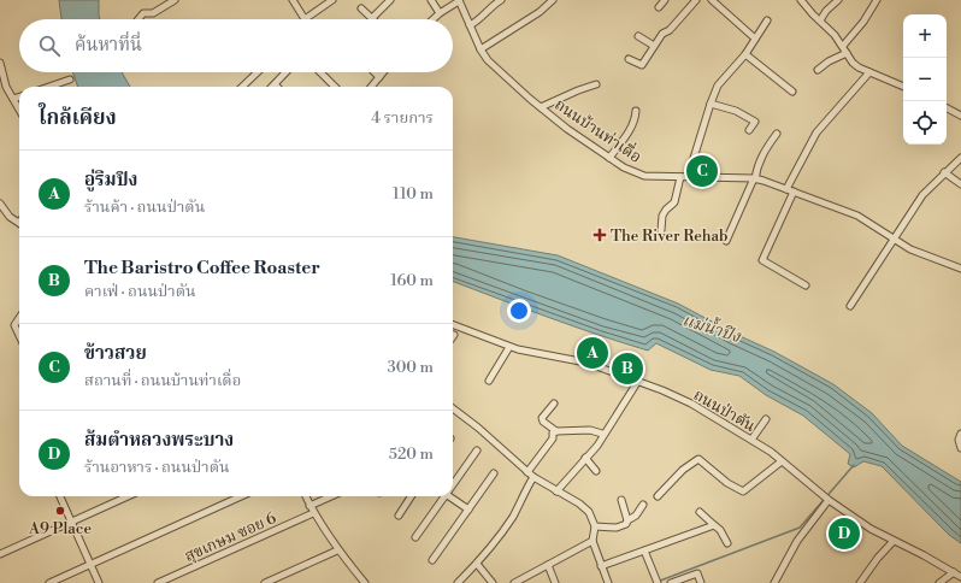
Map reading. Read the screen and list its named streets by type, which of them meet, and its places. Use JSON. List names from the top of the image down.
{
  "streets": {
    "street": ["ถนนบ้านท่าเดื่อ", "ถนนป่าตัน", "สุขเกษม ซอย 6"]
  },
  "water": ["แม่น้ำปิง"],
  "places": {
    "health": ["The River Rehab"],
    "other": ["A9 Place"]
  },
  "page": {
    "map_buttons": ["+", "−"],
    "search": "ค้นหาที่นี่",
    "heading": ["ใกล้เคียง", "4 รายการ"],
    "list": [
      {
        "mark": "A",
        "name": "อู่ริมปิง",
        "note": "ร้านค้า · ถนนป่าตัน",
        "value": "110 m"
      },
      {
        "mark": "B",
        "name": "The Baristro Coffee Roaster",
        "note": "คาเฟ่ · ถนนป่าตัน",
        "value": "160 m"
      },
      {
        "mark": "C",
        "name": "ข้าวสวย",
        "note": "สถานที่ · ถนนบ้านท่าเดื่อ",
        "value": "300 m"
      },
      {
        "mark": "D",
        "name": "ส้มตำหลวงพระบาง",
        "note": "ร้านอาหาร · ถนนป่าตัน",
        "value": "520 m"
      }
    ],
    "pins": [
      "C",
      "A",
      "B",
      "D"
    ]
  }
}
